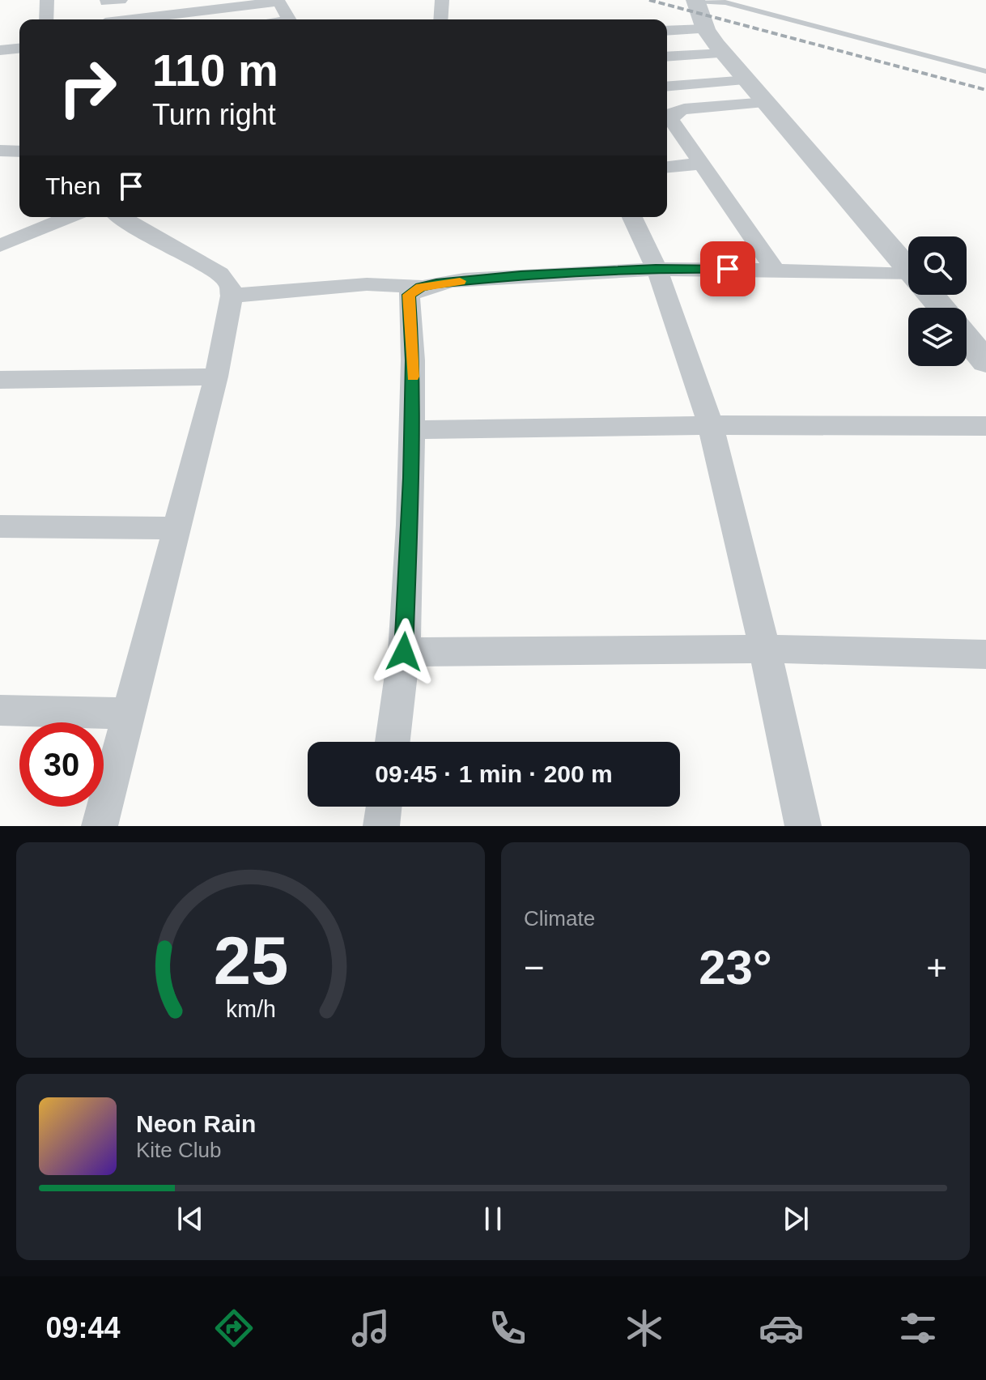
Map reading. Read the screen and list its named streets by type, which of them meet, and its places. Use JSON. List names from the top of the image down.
{
  "page": {
    "turn": ["110 m", "Turn right"],
    "then": "Then",
    "limit": "30",
    "trip": "09:45 · 1 min · 200 m",
    "tile": "Climate",
    "heat": ["−", "23°", "+"],
    "song": ["Neon Rain", "Kite Club"],
    "tabs": "09:44",
    "gauge": ["25", "km/h"]
  }
}
